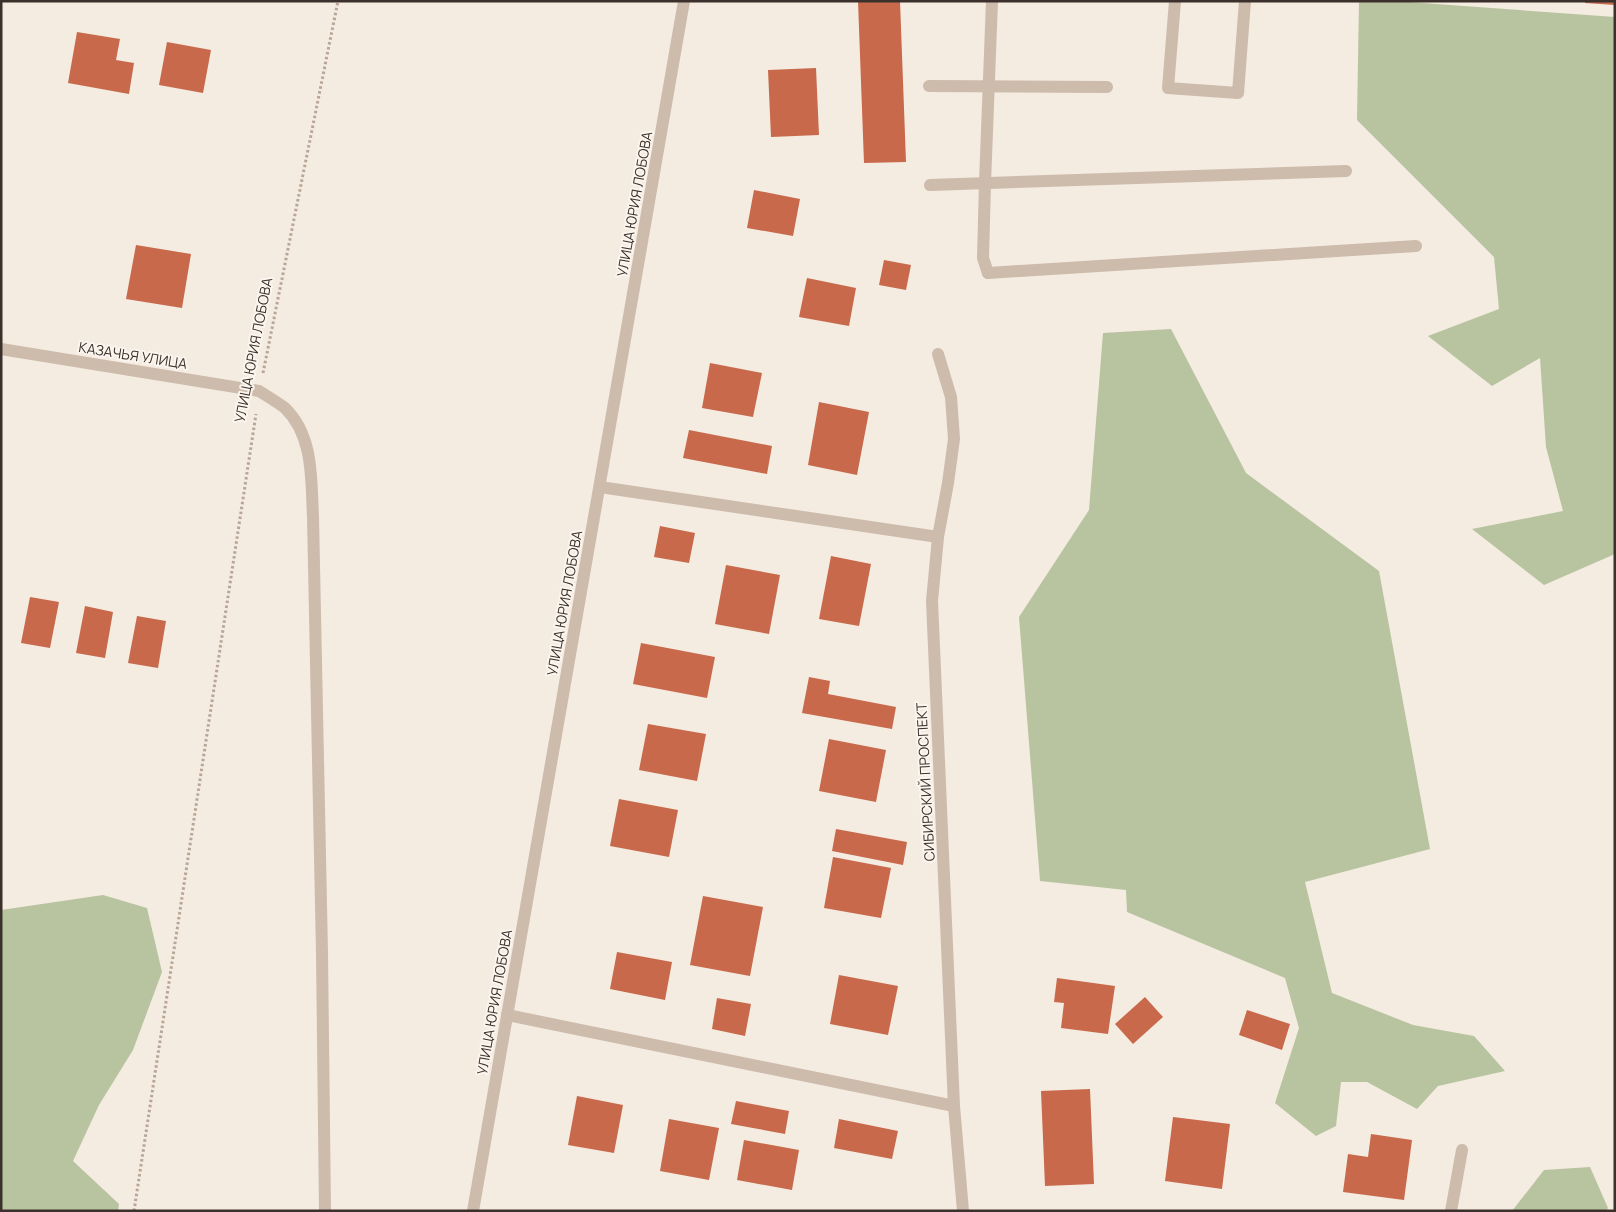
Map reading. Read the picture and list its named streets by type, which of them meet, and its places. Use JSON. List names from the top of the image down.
{
  "streets": {
    "street": ["УЛИЦА ЮРИЯ ЛОБОВА", "КАЗАЧЬЯ УЛИЦА", "СИБИРСКИЙ ПРОСПЕКТ"]
  },
  "crossings": [
    ["УЛИЦА ЮРИЯ ЛОБОВА", "КАЗАЧЬЯ УЛИЦА"]
  ]
}
